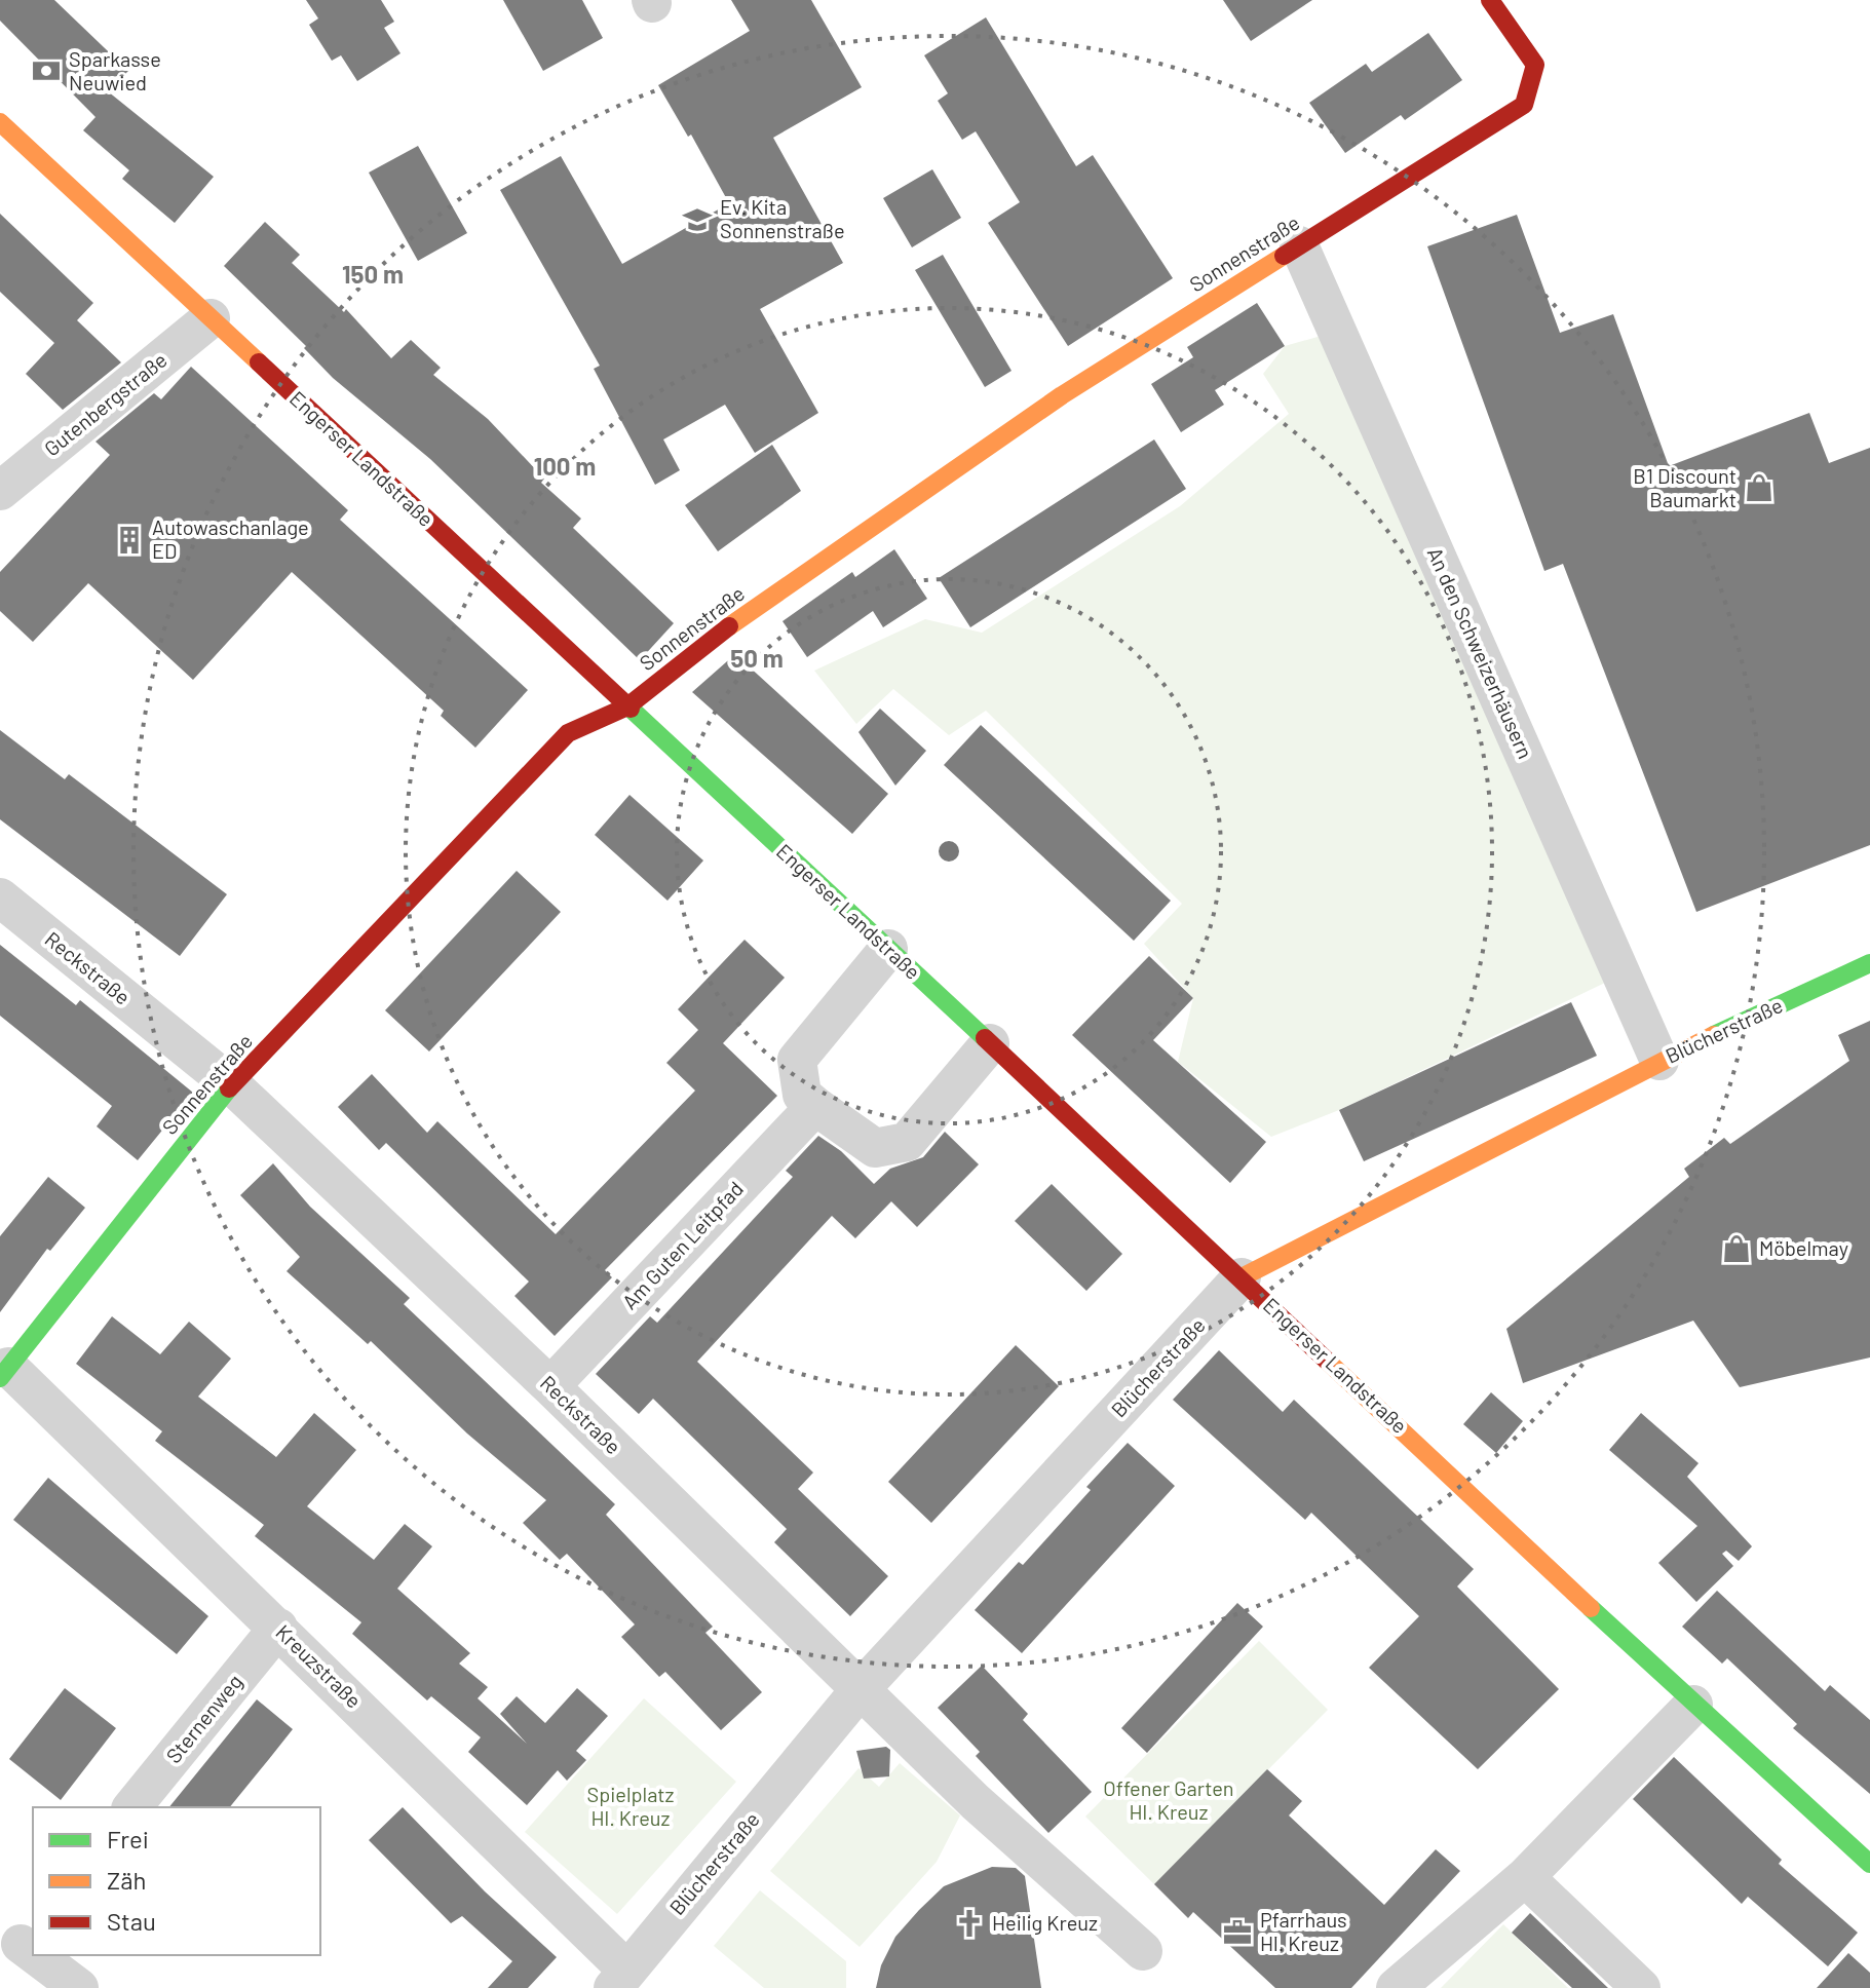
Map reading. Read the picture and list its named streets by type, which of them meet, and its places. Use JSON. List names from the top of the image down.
{
  "streets": {
    "street": [
      "Sonnenstraße",
      "Gutenbergstraße",
      "Engerser Landstraße",
      "An den Schweizerhäusern",
      "Reckstraße",
      "Blücherstraße",
      "Am Guten Leitpfad",
      "Kreuzstraße",
      "Sternenweg"
    ]
  },
  "crossings": [
    ["Sonnenstraße", "Engerser Landstraße"],
    ["Sonnenstraße", "An den Schweizerhäusern"],
    ["Sonnenstraße", "Reckstraße"],
    ["Sonnenstraße", "Kreuzstraße"],
    ["Gutenbergstraße", "Engerser Landstraße"],
    ["Engerser Landstraße", "Blücherstraße"],
    ["An den Schweizerhäusern", "Blücherstraße"],
    ["Reckstraße", "Blücherstraße"],
    ["Reckstraße", "Am Guten Leitpfad"],
    ["Blücherstraße", "Kreuzstraße"],
    ["Kreuzstraße", "Sternenweg"]
  ],
  "parks": ["Offener Garten Hl. Kreuz", "Spielplatz Hl. Kreuz"],
  "places": {
    "bank": ["Sparkasse Neuwied"],
    "school or university": ["Ev. Kita Sonnenstraße"],
    "shop": ["B1 Discount Baumarkt", "Möbelmay"],
    "building": ["Autowaschanlage ED"],
    "church": ["Heilig Kreuz"],
    "office": ["Pfarrhaus Hl. Kreuz"]
  },
  "legend": ["Frei", "Zäh", "Stau"],
  "rings": ["150 m", "100 m", "50 m"]
}
